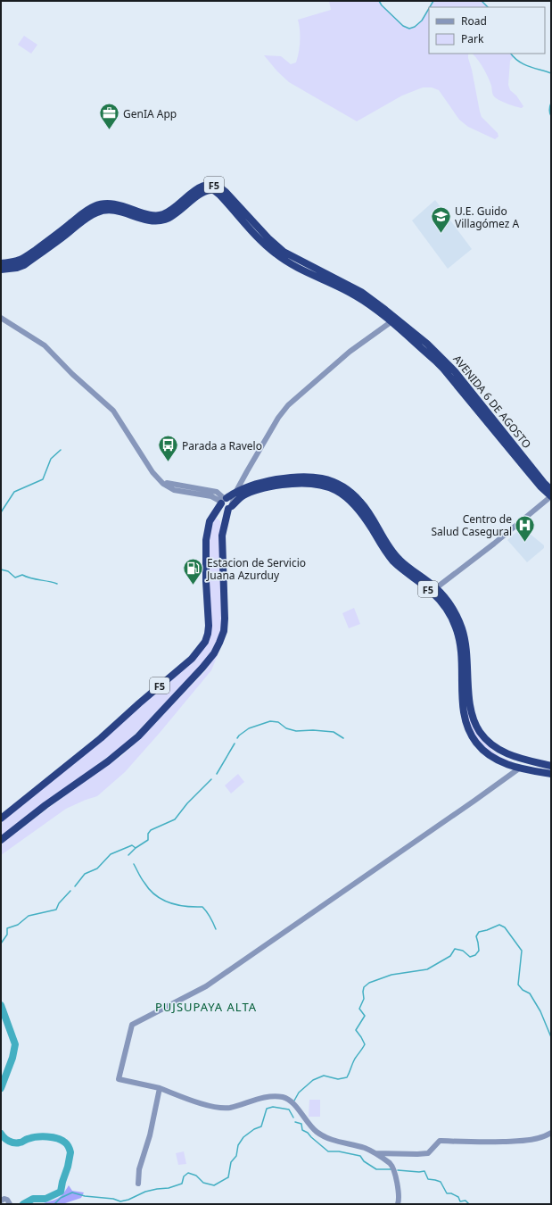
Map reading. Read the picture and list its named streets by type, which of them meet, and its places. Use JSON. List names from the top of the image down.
{
  "streets": {
    "highway": ["F5", "AVENIDA 6 DE AGOSTO"]
  },
  "districts": ["PUJSUPAYA ALTA"],
  "places": {
    "office": ["GenIA App"],
    "school or university": ["U.E. Guido Villagómez A"],
    "bus stop": ["Parada a Ravelo"],
    "hospital": ["Centro de Salud Casegural"],
    "fuel station": ["Estacion de Servicio Juana Azurduy"]
  },
  "legend": ["Road", "Park"]
}
